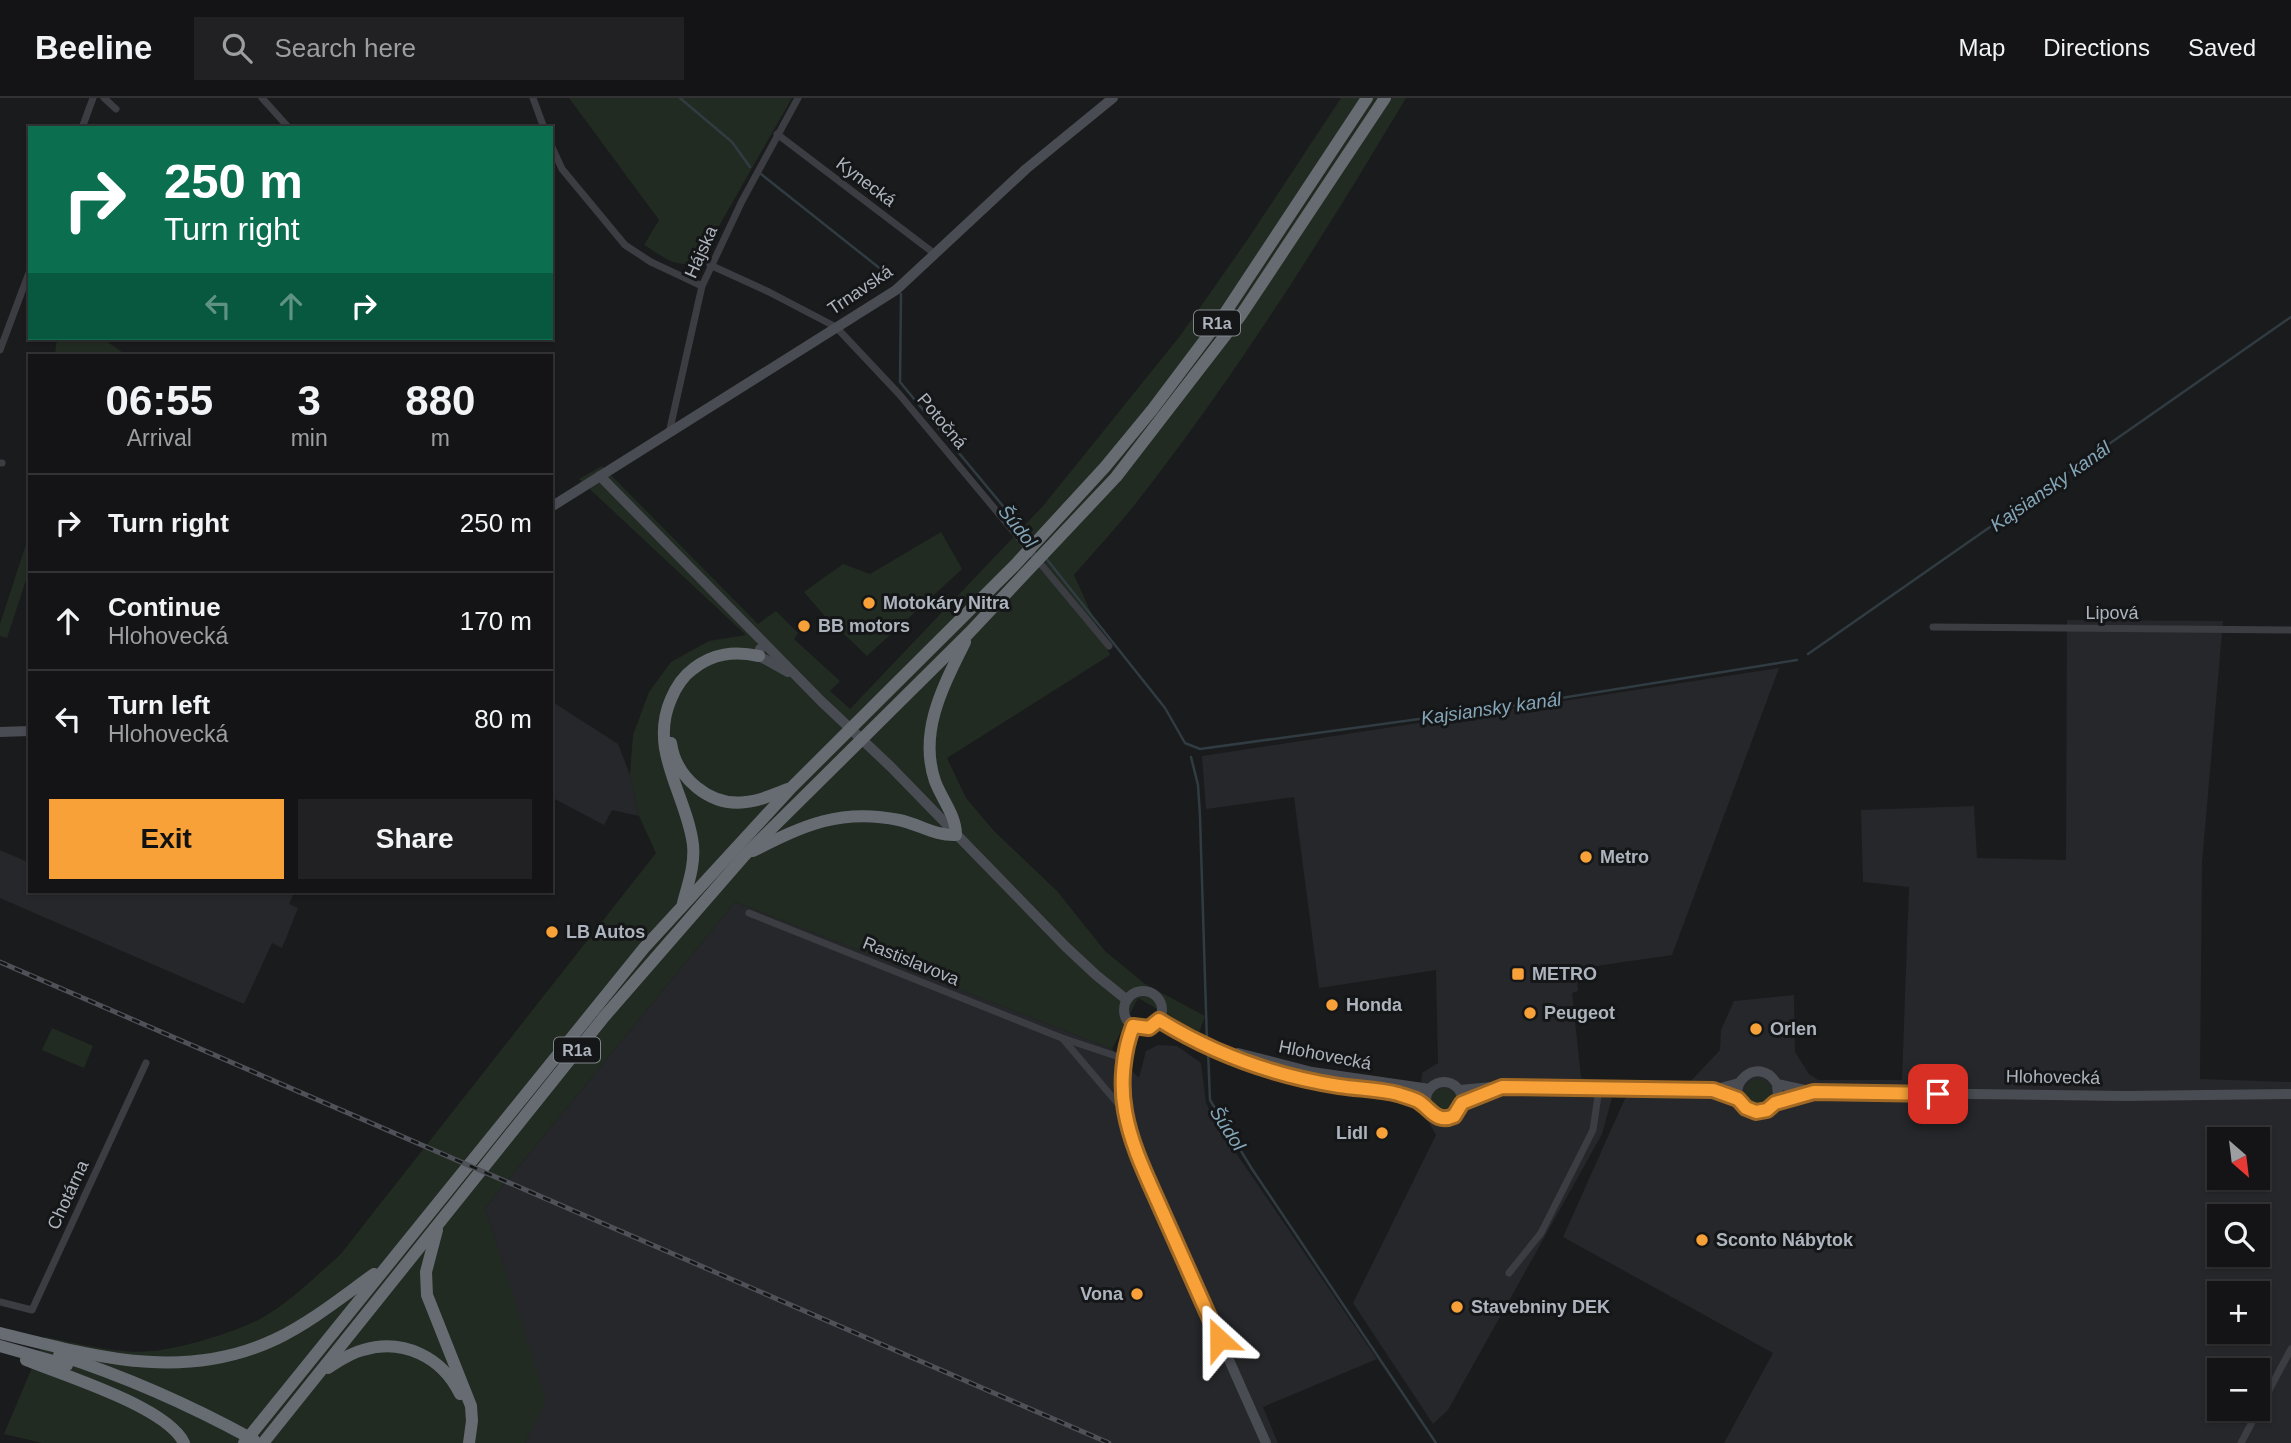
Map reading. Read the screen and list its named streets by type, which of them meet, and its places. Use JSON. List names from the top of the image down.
{
  "streets": {
    "highway": ["R1a"],
    "main road": ["Trnavská", "Hlohovecká"],
    "street": [
      "Kynecká",
      "Hájska",
      "Potočná",
      "Lipová",
      "Rastislavova",
      "Chotárna"
    ]
  },
  "crossings": [
    ["Kynecká", "Hájska"],
    ["Kynecká", "Trnavská"],
    ["Hájska", "Trnavská"],
    ["Hájska", "Potočná"],
    ["Trnavská", "Potočná"]
  ],
  "water": ["Kajsiansky kanál", "Šúdol"],
  "places": {
    "other": [
      "Motokáry Nitra",
      "BB motors",
      "Metro",
      "LB Autos",
      "Honda",
      "Peugeot",
      "Orlen",
      "Lidl",
      "Sconto Nábytok",
      "Vona",
      "Stavebniny DEK"
    ],
    "transit": ["METRO"]
  },
  "north": "bottom right",
  "page": {
    "header": "Beeline",
    "search": "Search here",
    "nav": ["Map", "Directions", "Saved"],
    "turn": ["250 m", "Turn right"],
    "eta": [
      "06:55",
      "Arrival",
      "3",
      "min",
      "880",
      "m"
    ],
    "list": [
      {
        "name": "Turn right",
        "value": "250 m"
      },
      {
        "name": "Continue",
        "note": "Hlohovecká",
        "value": "170 m"
      },
      {
        "name": "Turn left",
        "note": "Hlohovecká",
        "value": "80 m"
      }
    ],
    "buttons": ["Exit", "Share"],
    "map_buttons": ["+", "−"]
  }
}
